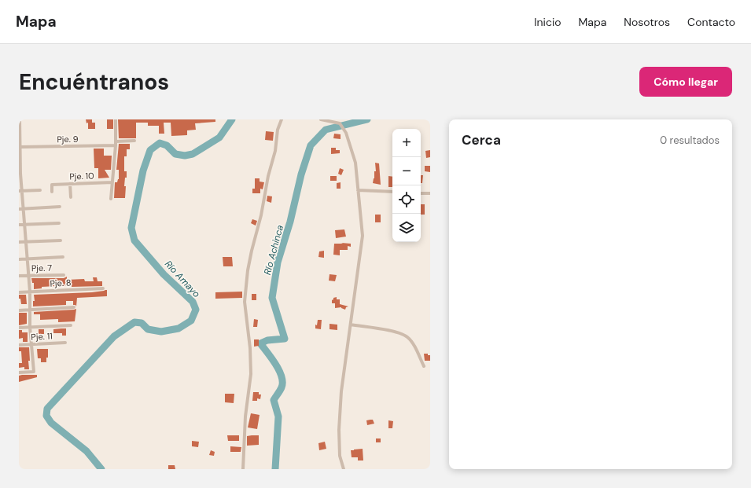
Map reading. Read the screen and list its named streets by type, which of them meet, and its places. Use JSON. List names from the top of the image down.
{
  "streets": {
    "street": [
      "Pje. 9",
      "Pje. 10",
      "Pje. 7",
      "Pje. 8",
      "Pje. 11"
    ]
  },
  "water": ["Río Achinca", "Río Amayo"],
  "page": {
    "header": "Mapa",
    "nav": [
      "Inicio",
      "Mapa",
      "Nosotros",
      "Contacto"
    ],
    "buttons": "Cómo llegar",
    "title": "Encuéntranos",
    "heading": ["Cerca", "0 resultados"],
    "map_buttons": ["+", "−"]
  }
}
